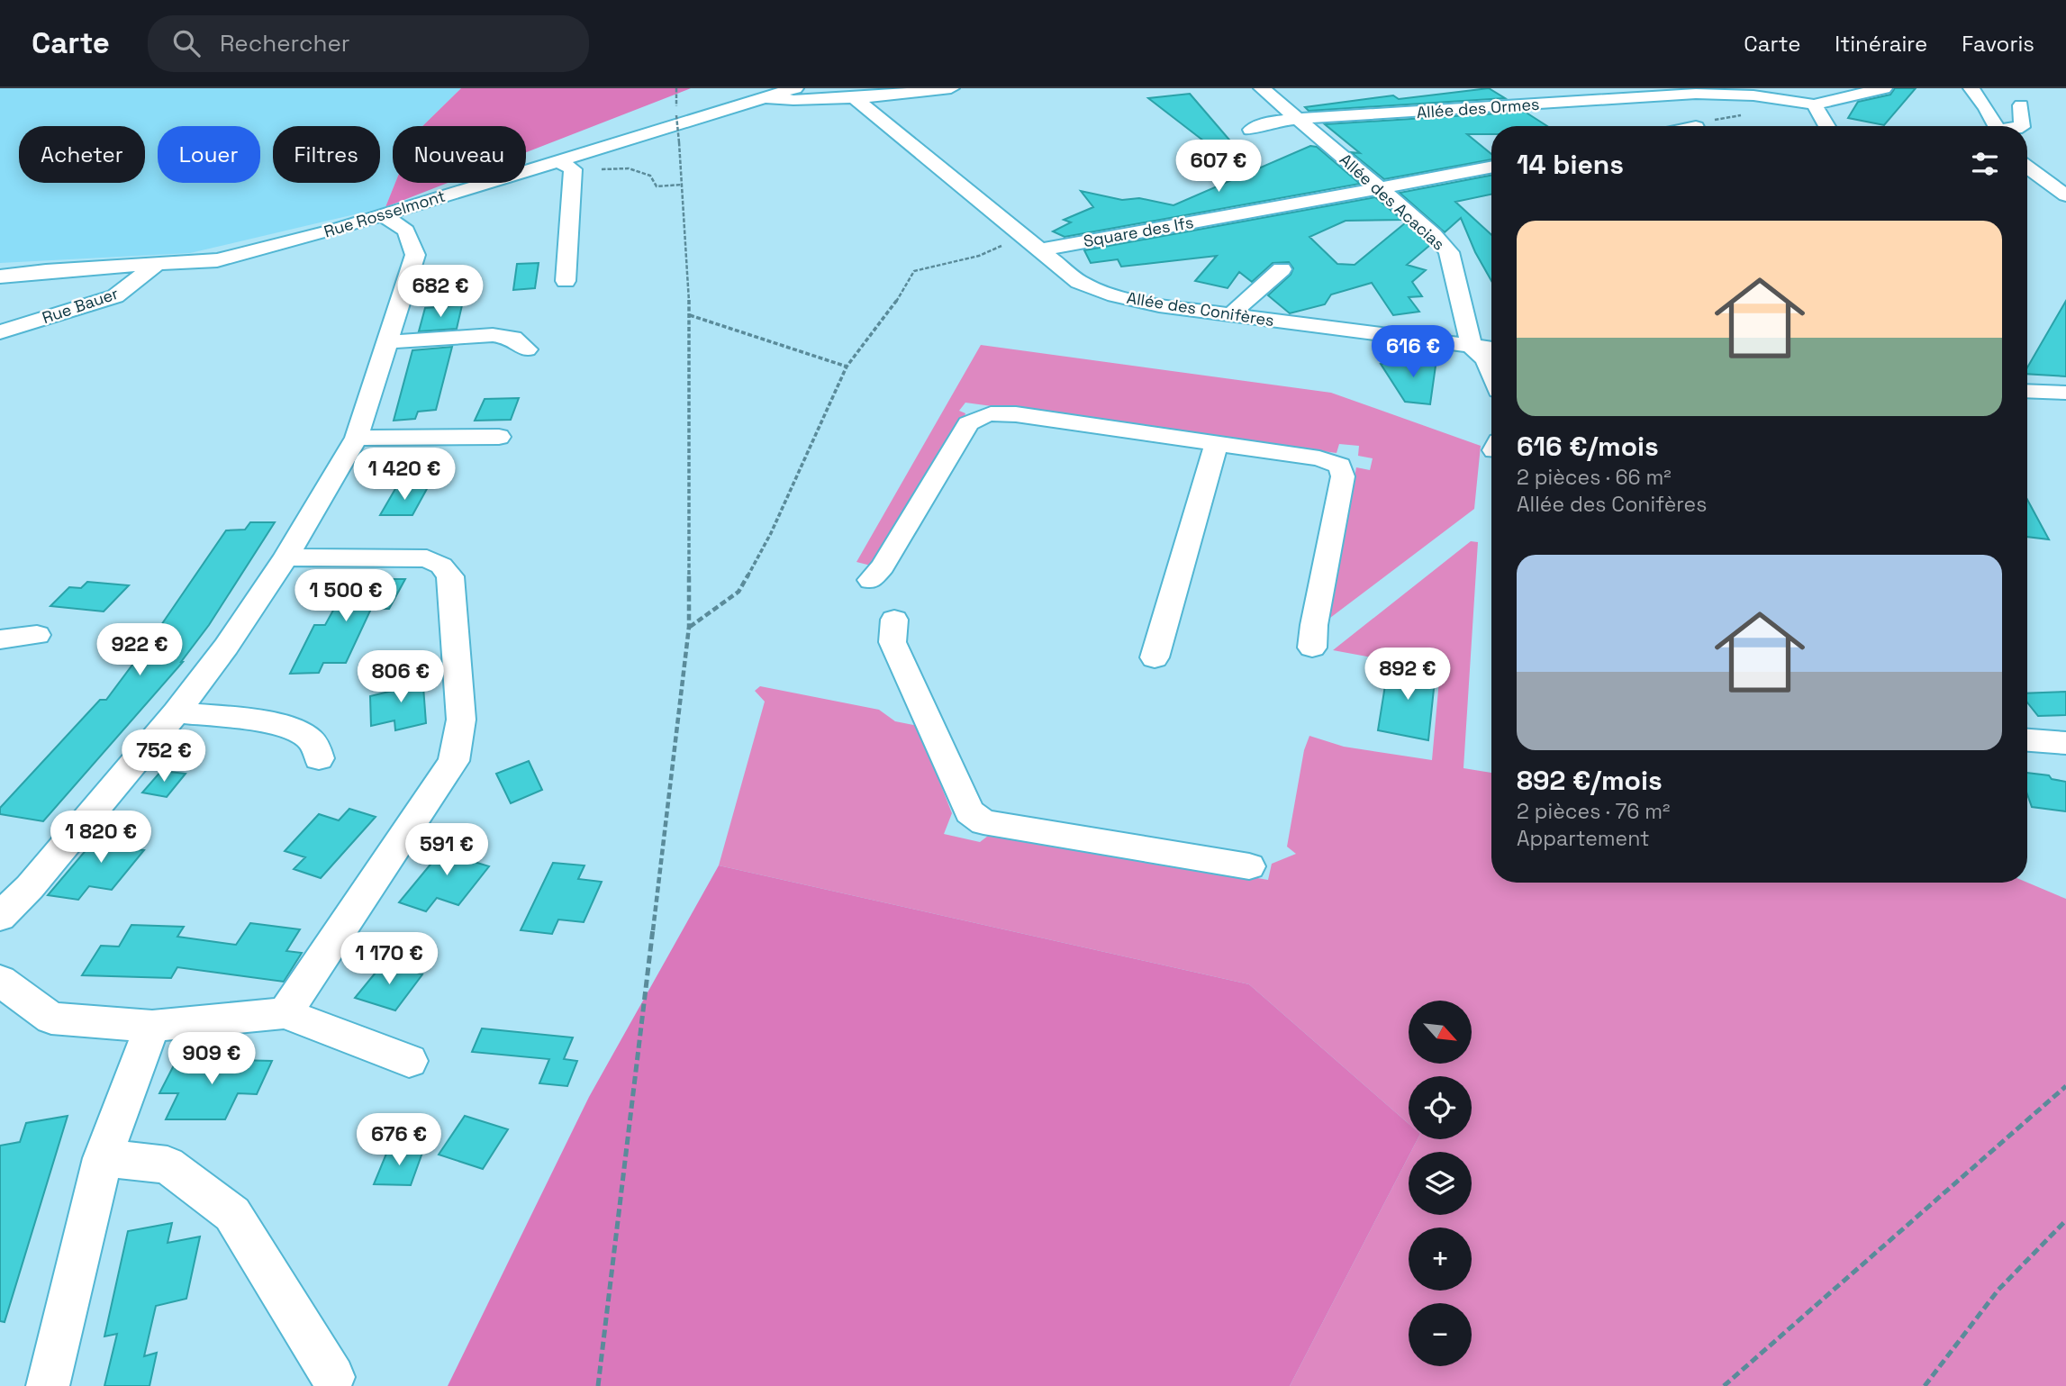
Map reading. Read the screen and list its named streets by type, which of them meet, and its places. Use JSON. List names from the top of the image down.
{
  "streets": {
    "street": [
      "Allée des Ormes",
      "Allée des Acacias",
      "Rue Rosselmont",
      "Square des Ifs",
      "Rue Bauer",
      "Allée des Conifères"
    ]
  },
  "crossings": [
    ["Allée des Ormes", "Allée des Acacias"],
    ["Allée des Acacias", "Square des Ifs"],
    ["Allée des Acacias", "Allée des Conifères"],
    ["Rue Rosselmont", "Rue Bauer"],
    ["Square des Ifs", "Allée des Conifères"]
  ],
  "north": "bottom right",
  "page": {
    "header": "Carte",
    "search": "Rechercher",
    "nav": ["Carte", "Itinéraire", "Favoris"],
    "chip": [
      "Acheter",
      "Louer",
      "Filtres",
      "Nouveau"
    ],
    "heading": "14 biens",
    "price": [
      "607 €",
      "682 €",
      "616 €",
      "1 420 €",
      "1 500 €",
      "922 €",
      "892 €",
      "806 €",
      "752 €",
      "1 820 €",
      "591 €",
      "1 170 €",
      "909 €",
      "676 €"
    ],
    "list": [
      {
        "name": "616 €/mois",
        "note": "2 pièces · 66 m² · Allée des Conifères"
      },
      {
        "name": "892 €/mois",
        "note": "2 pièces · 76 m² · Appartement"
      }
    ],
    "map_buttons": ["+", "−"]
  }
}
